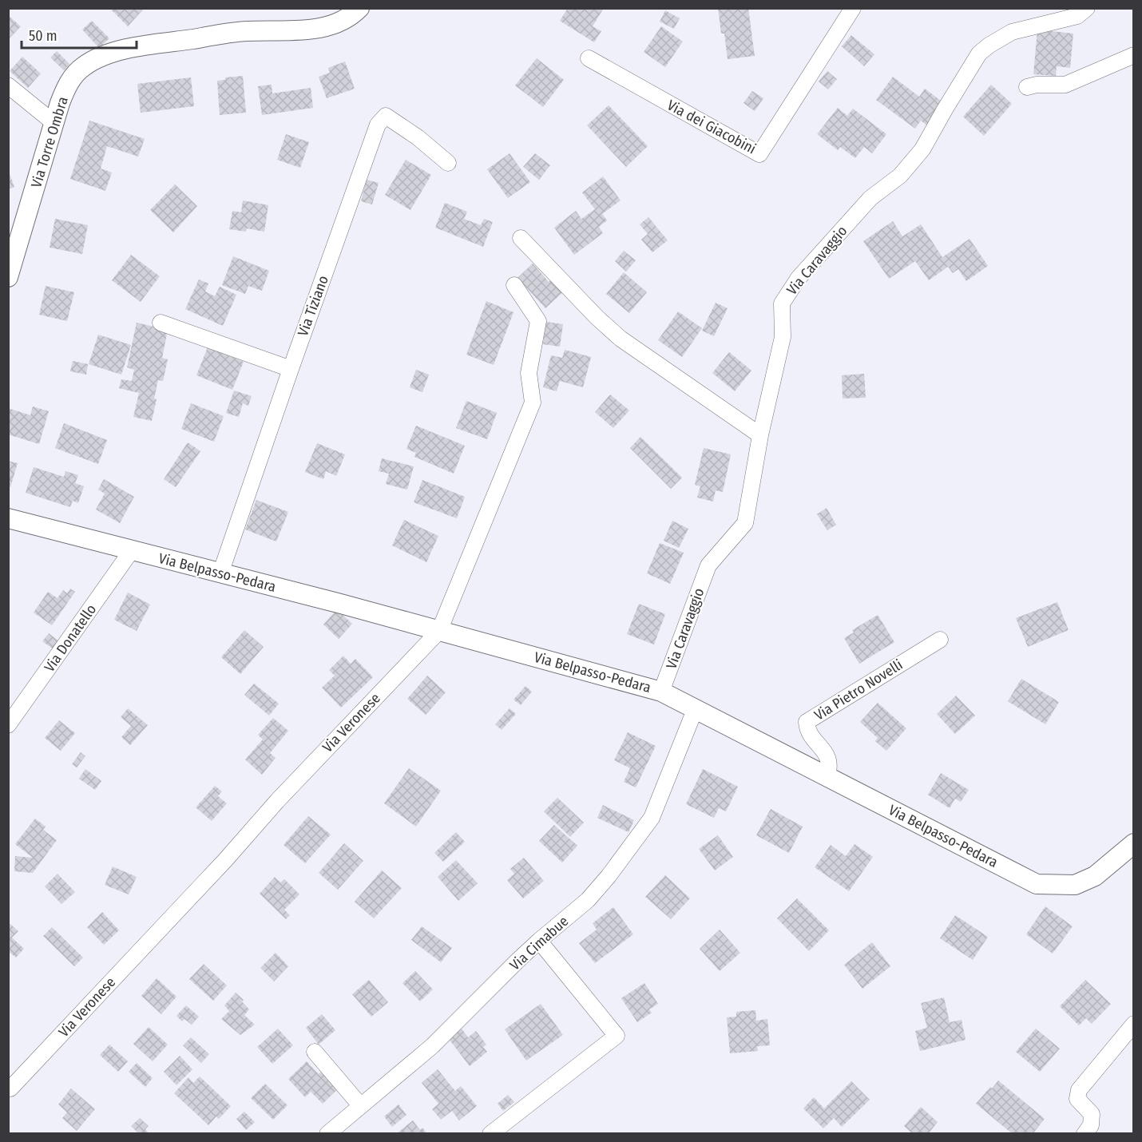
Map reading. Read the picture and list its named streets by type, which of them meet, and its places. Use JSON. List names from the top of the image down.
{
  "streets": {
    "street": [
      "Via dei Giacobini",
      "Via Torre Ombra",
      "Via Caravaggio",
      "Via Tiziano",
      "Via Belpasso-Pedara",
      "Via Donatello",
      "Via Pietro Novelli",
      "Via Veronese",
      "Via Cimabue"
    ]
  },
  "crossings": [
    ["Via Caravaggio", "Via Belpasso-Pedara"],
    ["Via Tiziano", "Via Belpasso-Pedara"],
    ["Via Belpasso-Pedara", "Via Donatello"],
    ["Via Belpasso-Pedara", "Via Pietro Novelli"],
    ["Via Belpasso-Pedara", "Via Veronese"],
    ["Via Belpasso-Pedara", "Via Cimabue"]
  ],
  "scale_bar": "50 m"
}
